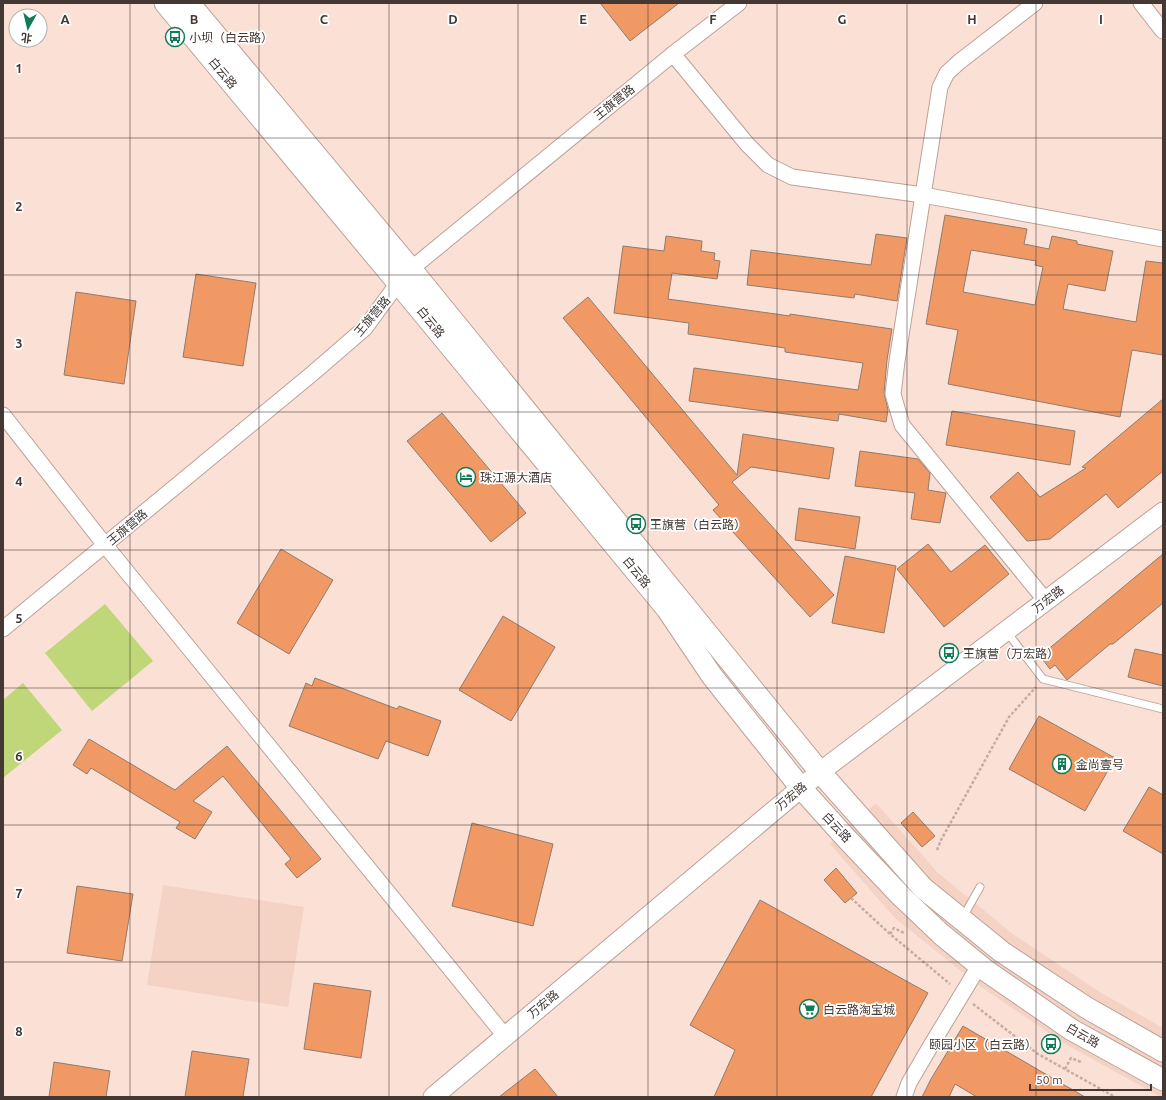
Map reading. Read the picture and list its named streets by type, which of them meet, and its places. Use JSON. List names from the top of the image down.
{
  "streets": {
    "main road": ["白云路"],
    "street": ["王旗营路", "万宏路"]
  },
  "crossings": [
    ["白云路", "王旗营路"],
    ["白云路", "万宏路"]
  ],
  "places": {
    "bus stop": [
      "小坝（白云路）",
      "王旗营（白云路）",
      "王旗营（万宏路）",
      "颐园小区（白云路）"
    ],
    "hotel": ["珠江源大酒店"],
    "building": ["金尚壹号"],
    "supermarket": ["白云路淘宝城"]
  },
  "scale_bar": "50 m",
  "north": "bottom",
  "grid": {
    "columns": [
      "A",
      "B",
      "C",
      "D",
      "E",
      "F",
      "G",
      "H",
      "I"
    ],
    "rows": [
      "1",
      "2",
      "3",
      "4",
      "5",
      "6",
      "7",
      "8"
    ]
  }
}
